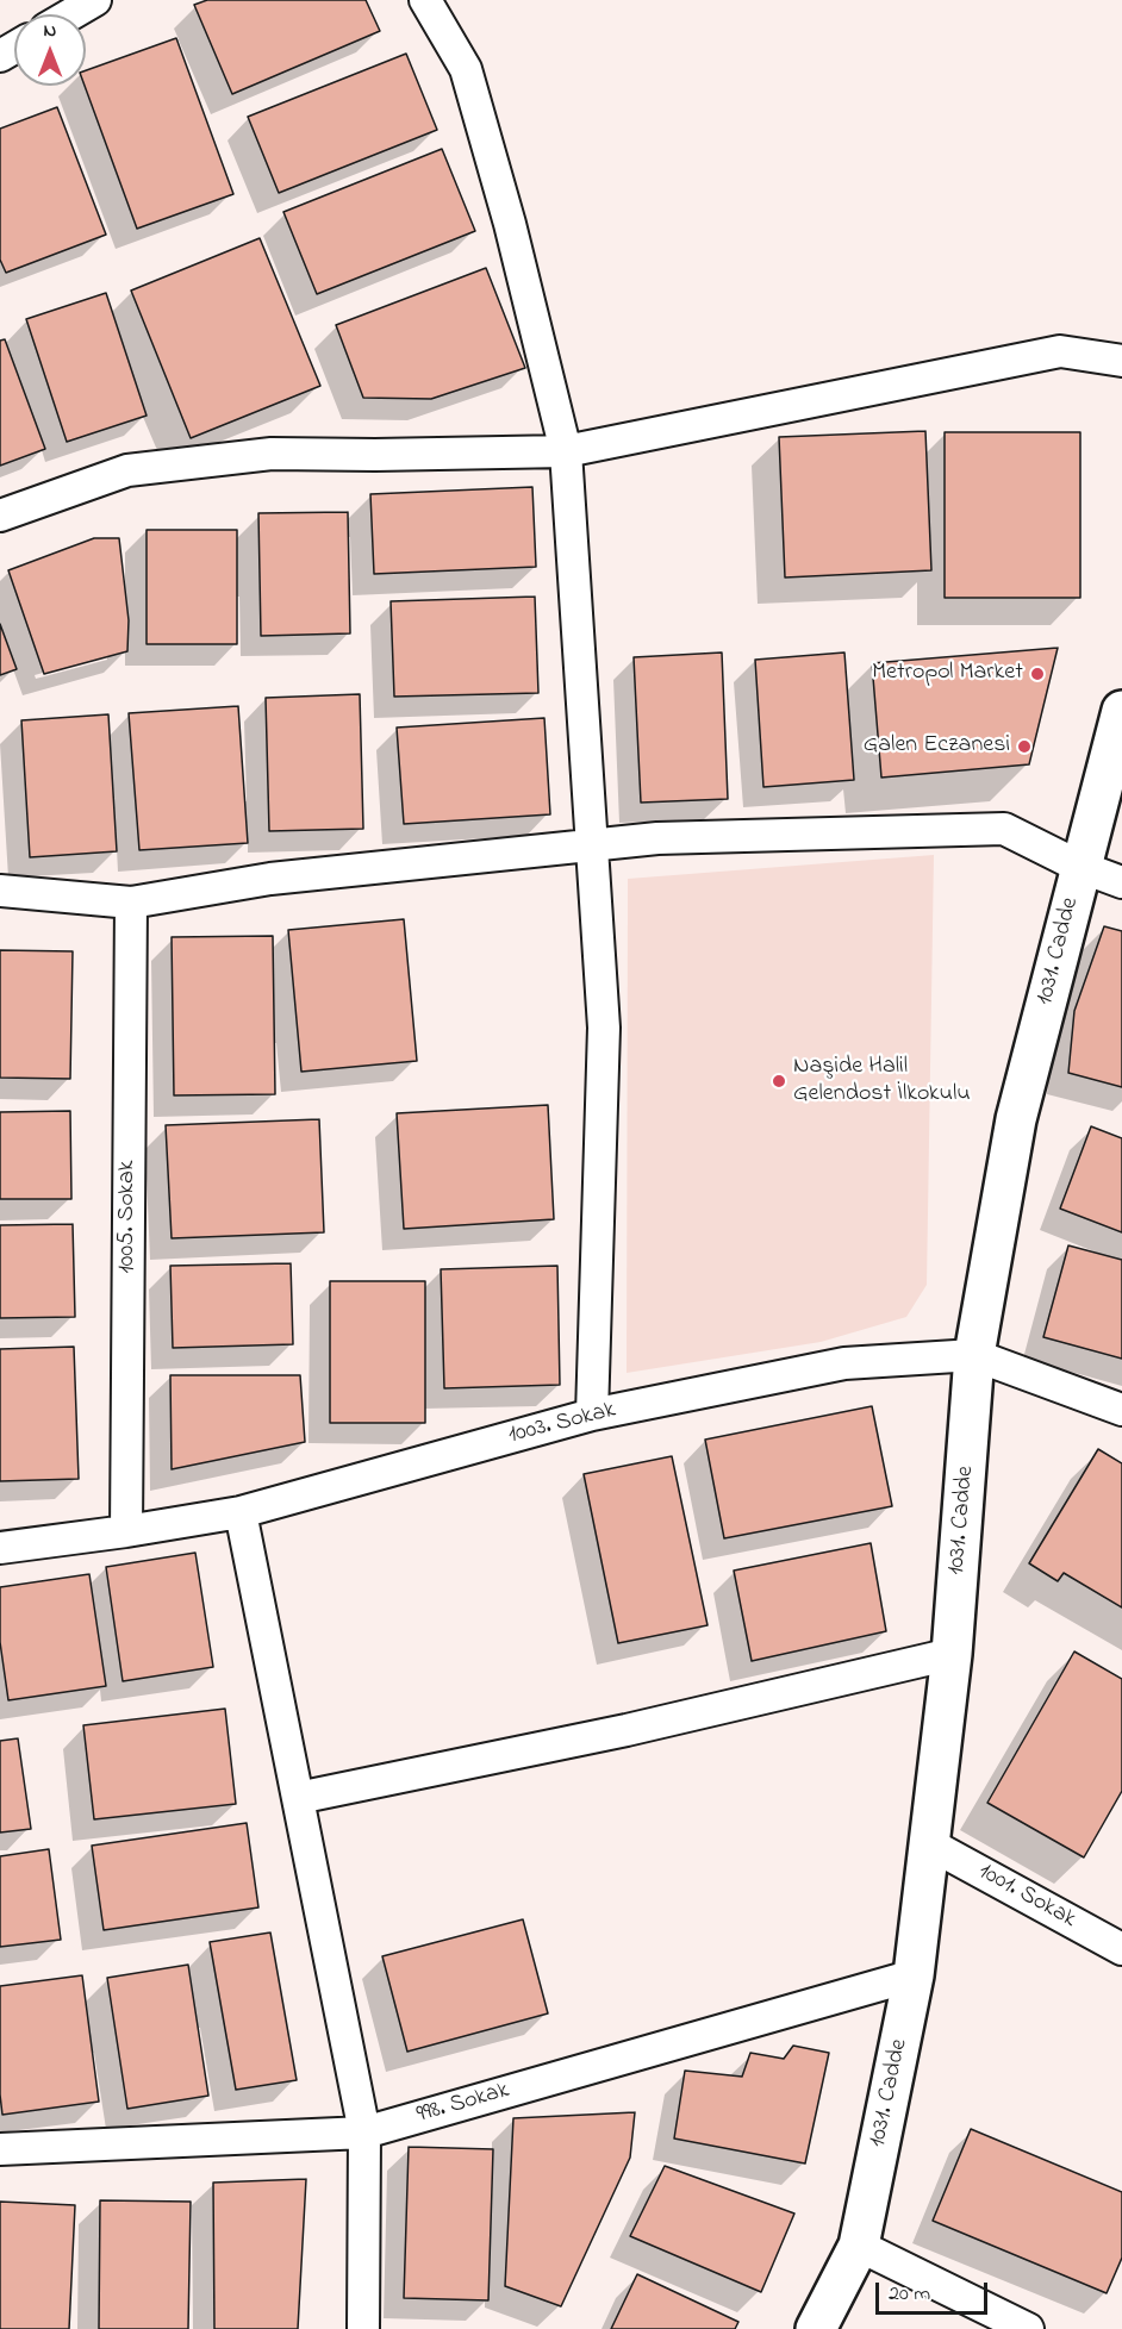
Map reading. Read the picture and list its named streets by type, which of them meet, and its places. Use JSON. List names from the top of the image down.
{
  "streets": {
    "street": [
      "1031. Cadde",
      "1005. Sokak",
      "1003. Sokak",
      "1001. Sokak",
      "998. Sokak"
    ]
  },
  "crossings": [
    ["1031. Cadde", "1003. Sokak"],
    ["1031. Cadde", "1001. Sokak"],
    ["1031. Cadde", "998. Sokak"],
    ["1005. Sokak", "1003. Sokak"]
  ],
  "places": ["Metropol Market", "Galen Eczanesi", "Naşide Halil Gelendost İlkokulu"],
  "scale_bar": "20 m",
  "north": "top"
}
